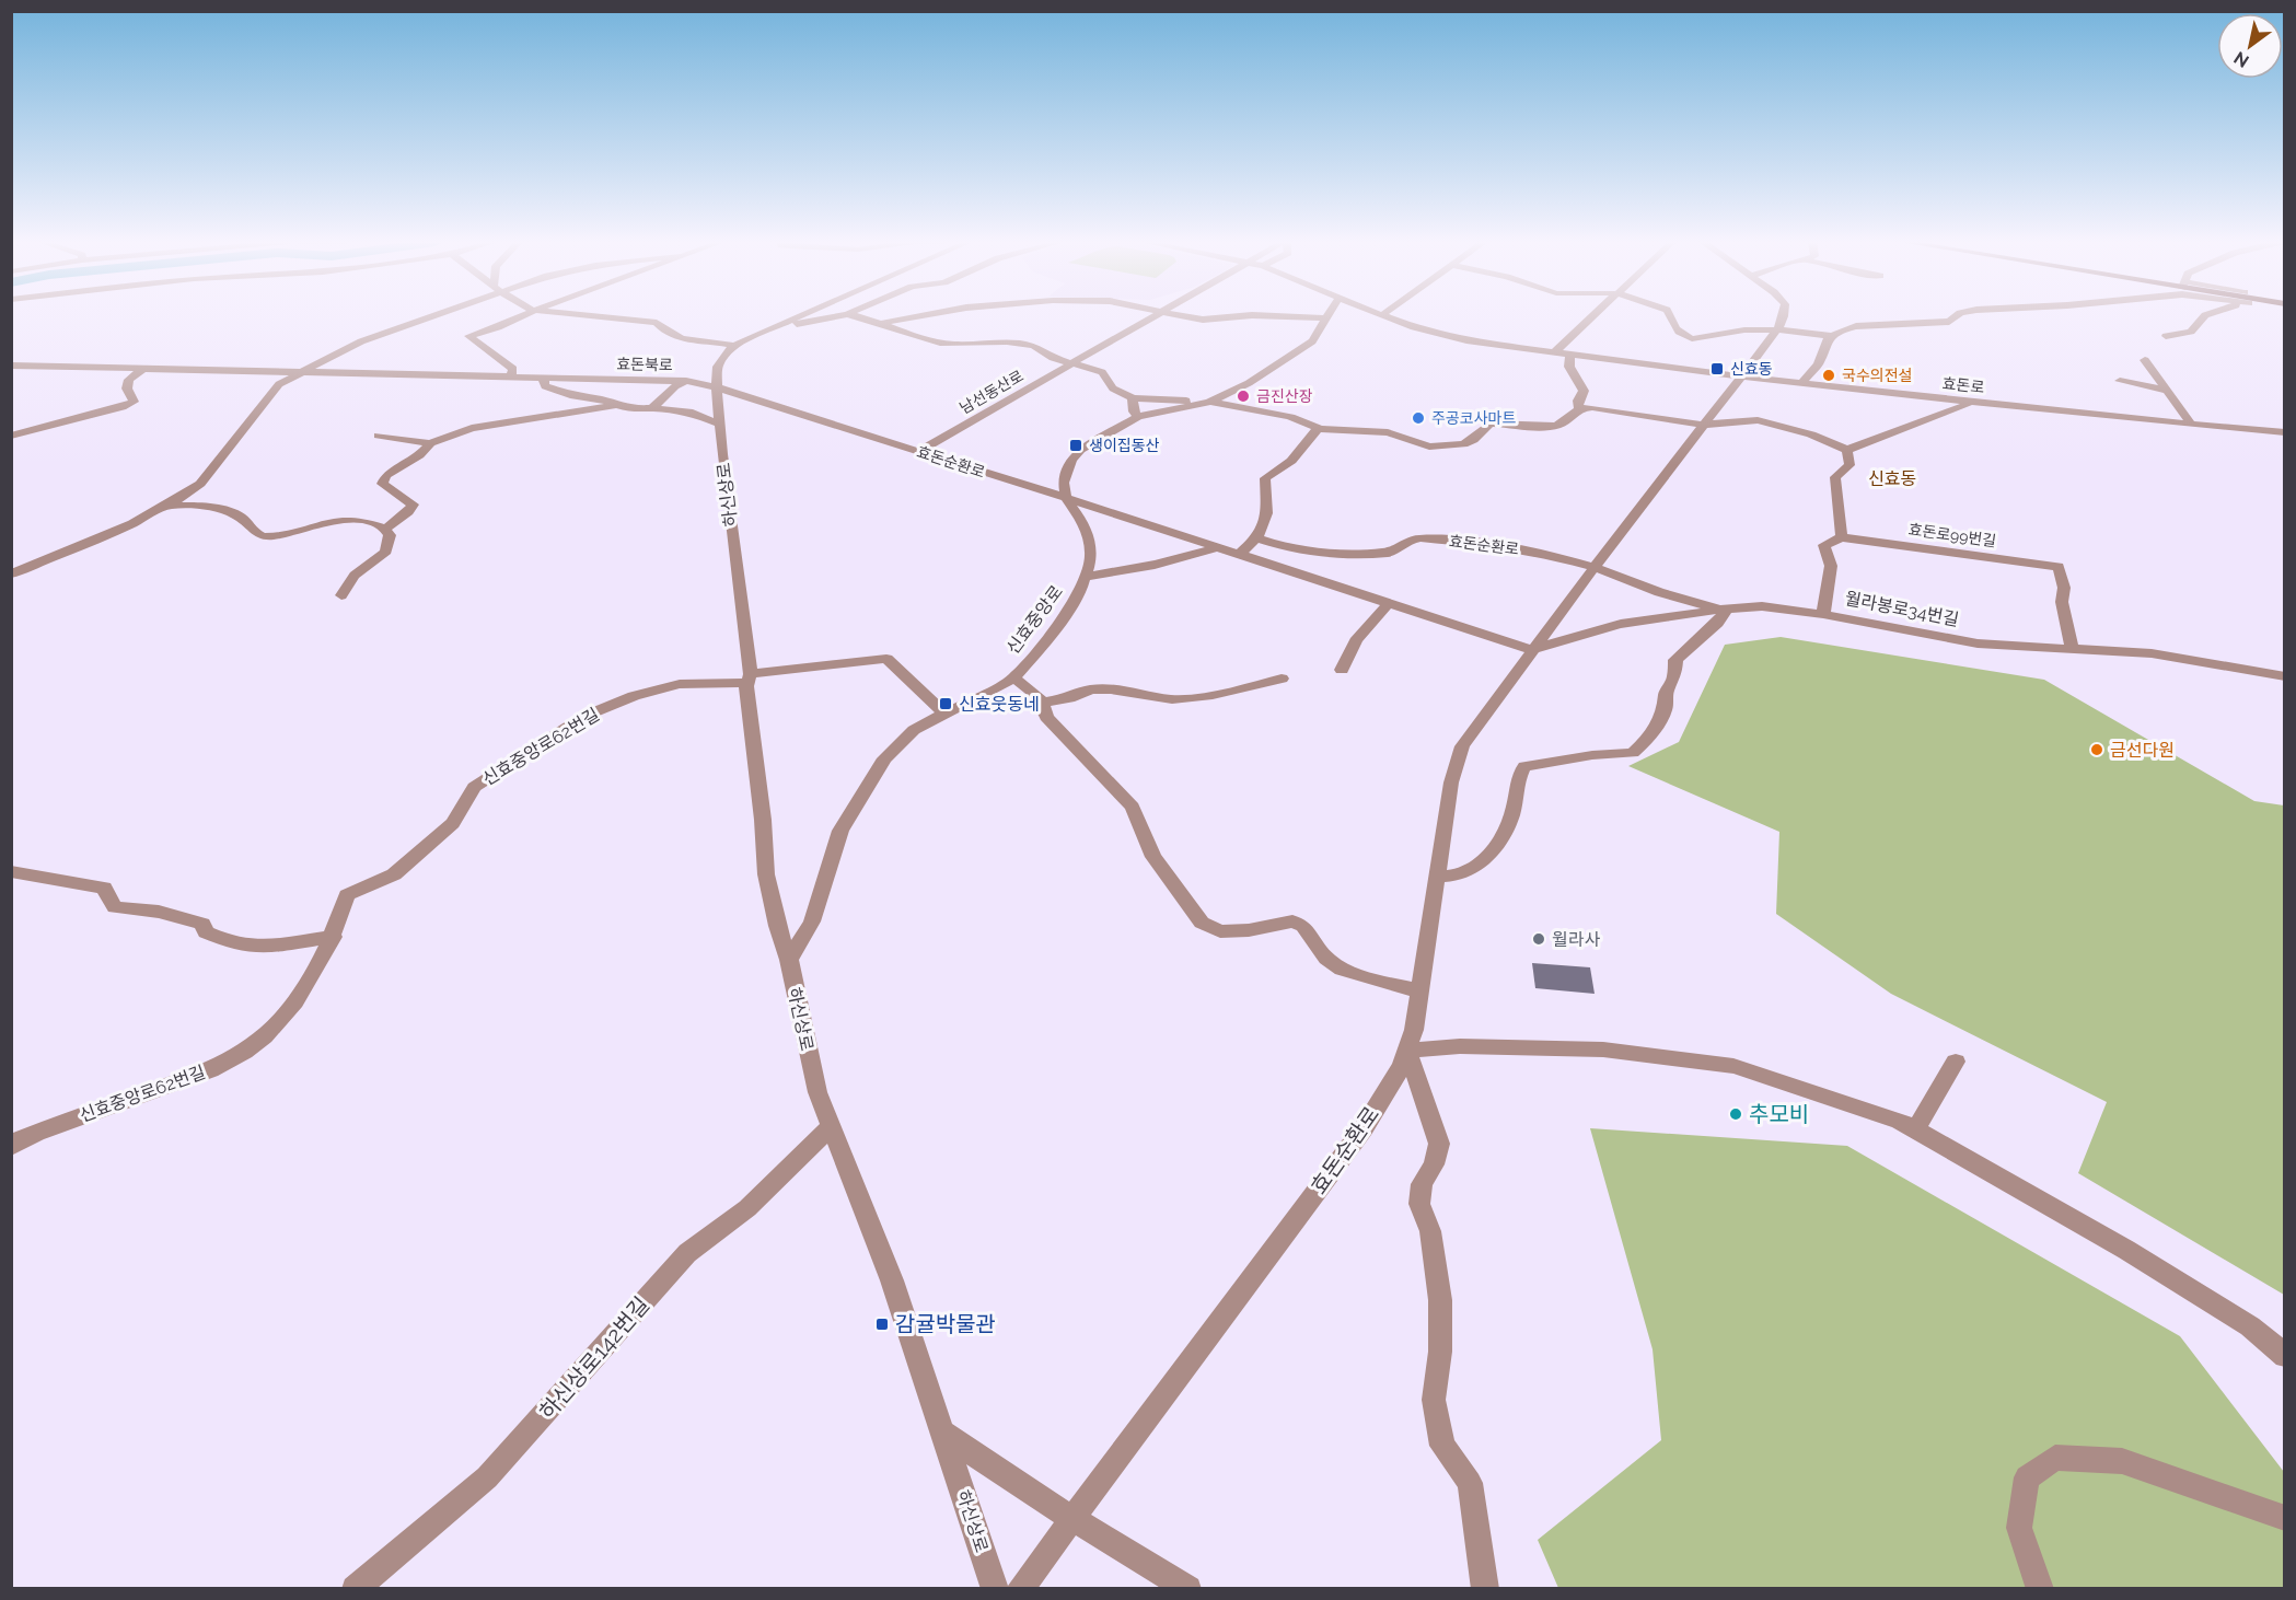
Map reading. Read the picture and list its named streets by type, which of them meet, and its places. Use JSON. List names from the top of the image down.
{
  "streets": {
    "street": [
      "효돈북로",
      "효돈로",
      "남선동산로",
      "효돈순환로",
      "하신상로",
      "효돈로99번길",
      "월라봉로34번길",
      "신효중앙로",
      "신효중앙로62번길",
      "하신상로142번길"
    ]
  },
  "crossings": [
    ["효돈북로", "효돈순환로"],
    ["효돈로", "효돈순환로"],
    ["남선동산로", "효돈순환로"],
    ["효돈순환로", "하신상로"],
    ["효돈순환로", "월라봉로34번길"],
    ["효돈순환로", "신효중앙로"],
    ["하신상로", "신효중앙로"],
    ["하신상로", "신효중앙로62번길"],
    ["하신상로", "하신상로142번길"],
    ["효돈로99번길", "월라봉로34번길"],
    ["신효중앙로", "신효중앙로62번길"]
  ],
  "districts": ["신효동"],
  "places": {
    "transit": [
      "신효동",
      "생이집동산",
      "신효웃동네",
      "감귤박물관"
    ],
    "other": [
      "국수의전설",
      "금진산장",
      "주공코사마트",
      "금선다원",
      "월라사",
      "추모비"
    ]
  },
  "north": "bottom left"
}
